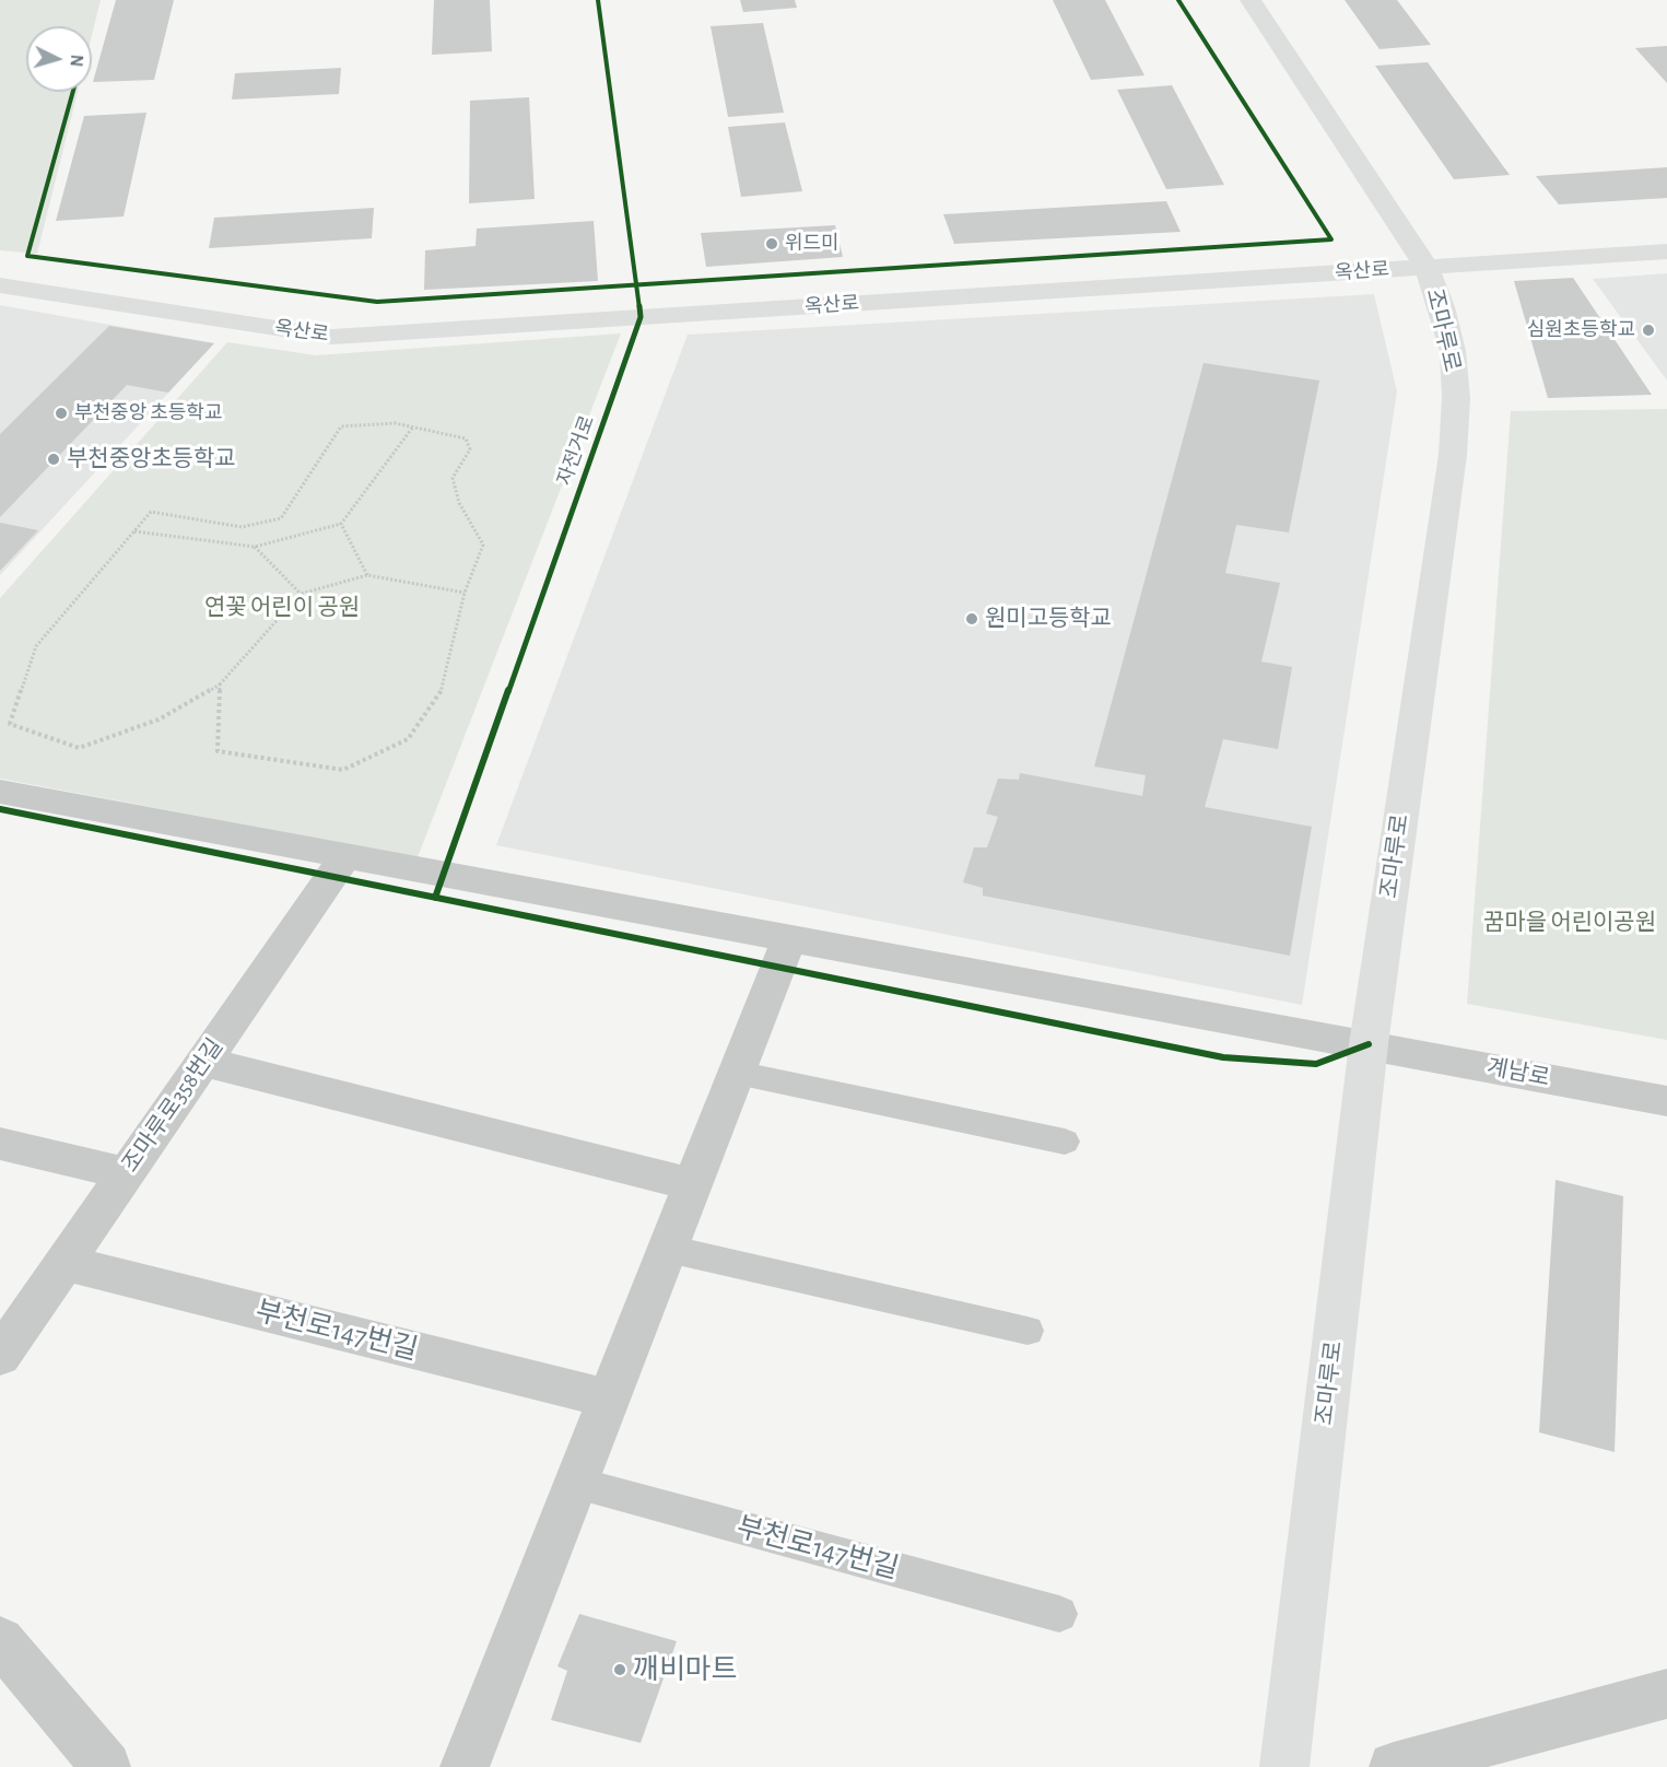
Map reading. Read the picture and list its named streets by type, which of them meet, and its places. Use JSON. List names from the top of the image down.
{
  "streets": {
    "street": [
      "옥산로",
      "조마루로",
      "계남로",
      "조마루로358번길",
      "부천로147번길"
    ],
    "cycle path": ["자전거로"]
  },
  "crossings": [
    ["옥산로", "조마루로"],
    ["조마루로", "계남로"],
    ["계남로", "조마루로358번길"],
    ["조마루로358번길", "부천로147번길"]
  ],
  "parks": ["연꽃 어린이 공원", "꿈마을 어린이공원"],
  "places": [
    "위드미",
    "심원초등학교",
    "부천중앙 초등학교",
    "부천중앙초등학교",
    "원미고등학교",
    "깨비마트"
  ],
  "north": "right"
}
